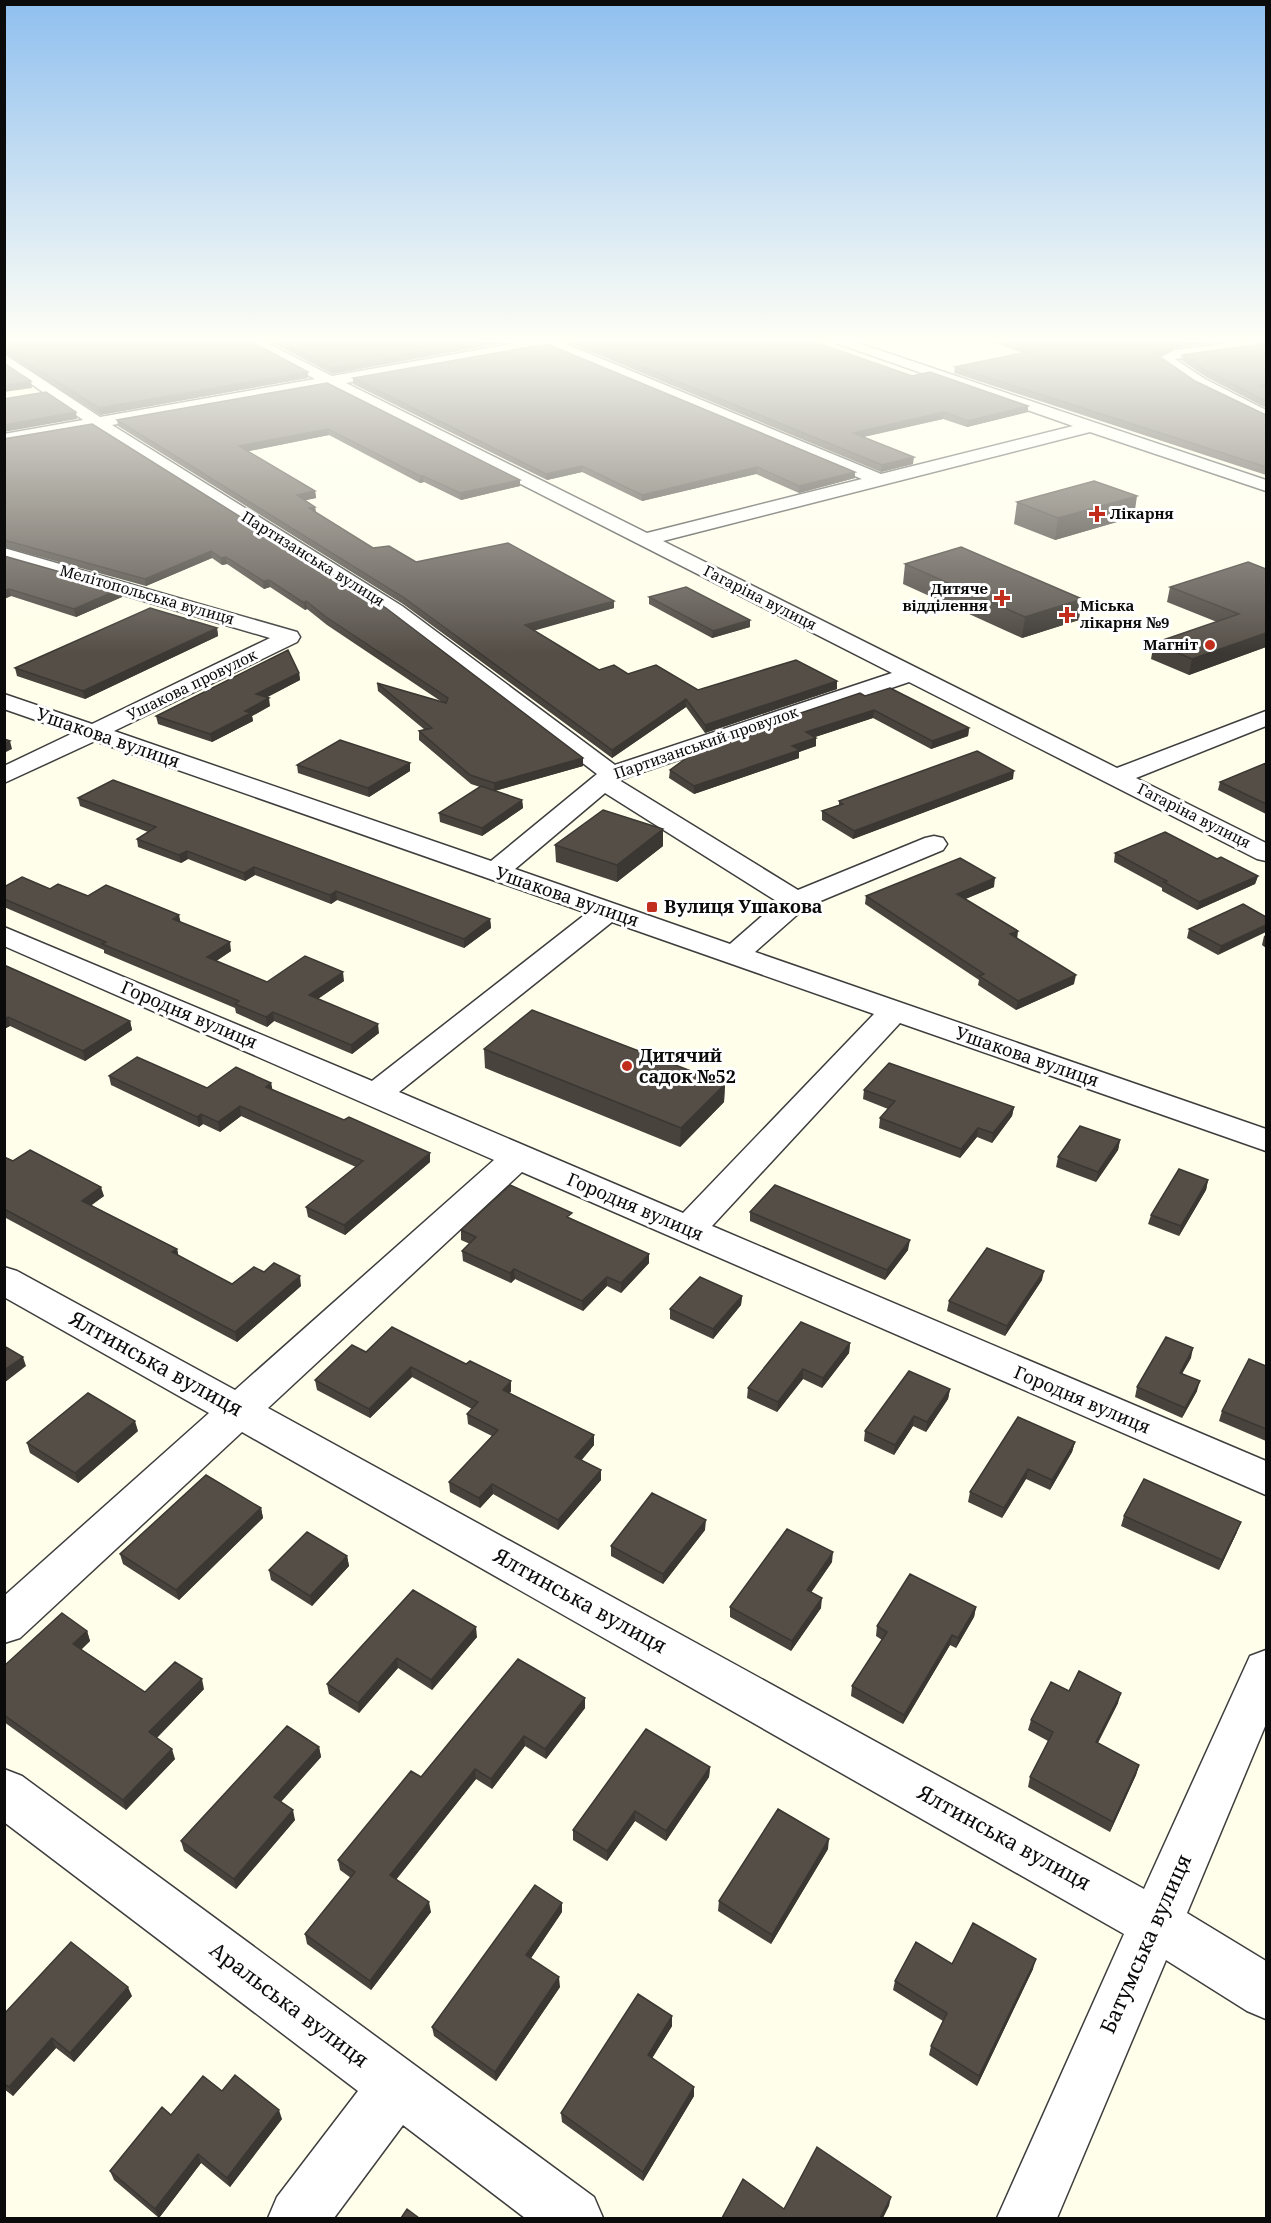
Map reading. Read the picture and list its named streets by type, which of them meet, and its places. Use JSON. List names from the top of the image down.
{
  "streets": {
    "street": [
      "Партизанська вулиця",
      "Мелітопольська вулиця",
      "Гагаріна вулиця",
      "Ушакова провулок",
      "Ушакова вулиця",
      "Партизанський провулок",
      "Городня вулиця",
      "Ялтинська вулиця",
      "Батумська вулиця",
      "Аральська вулиця"
    ]
  },
  "crossings": [
    ["Партизанська вулиця", "Партизанський провулок"],
    ["Мелітопольська вулиця", "Ушакова провулок"],
    ["Гагаріна вулиця", "Партизанський провулок"],
    ["Ушакова провулок", "Ушакова вулиця"],
    ["Ушакова вулиця", "Партизанський провулок"],
    ["Ялтинська вулиця", "Батумська вулиця"]
  ],
  "places": {
    "health": ["Лікарня", "Дитяче відділення", "Міська лікарня №9"],
    "other": ["Магніт", "Дитячий садок №52"],
    "transit": ["Вулиця Ушакова"]
  }
}
